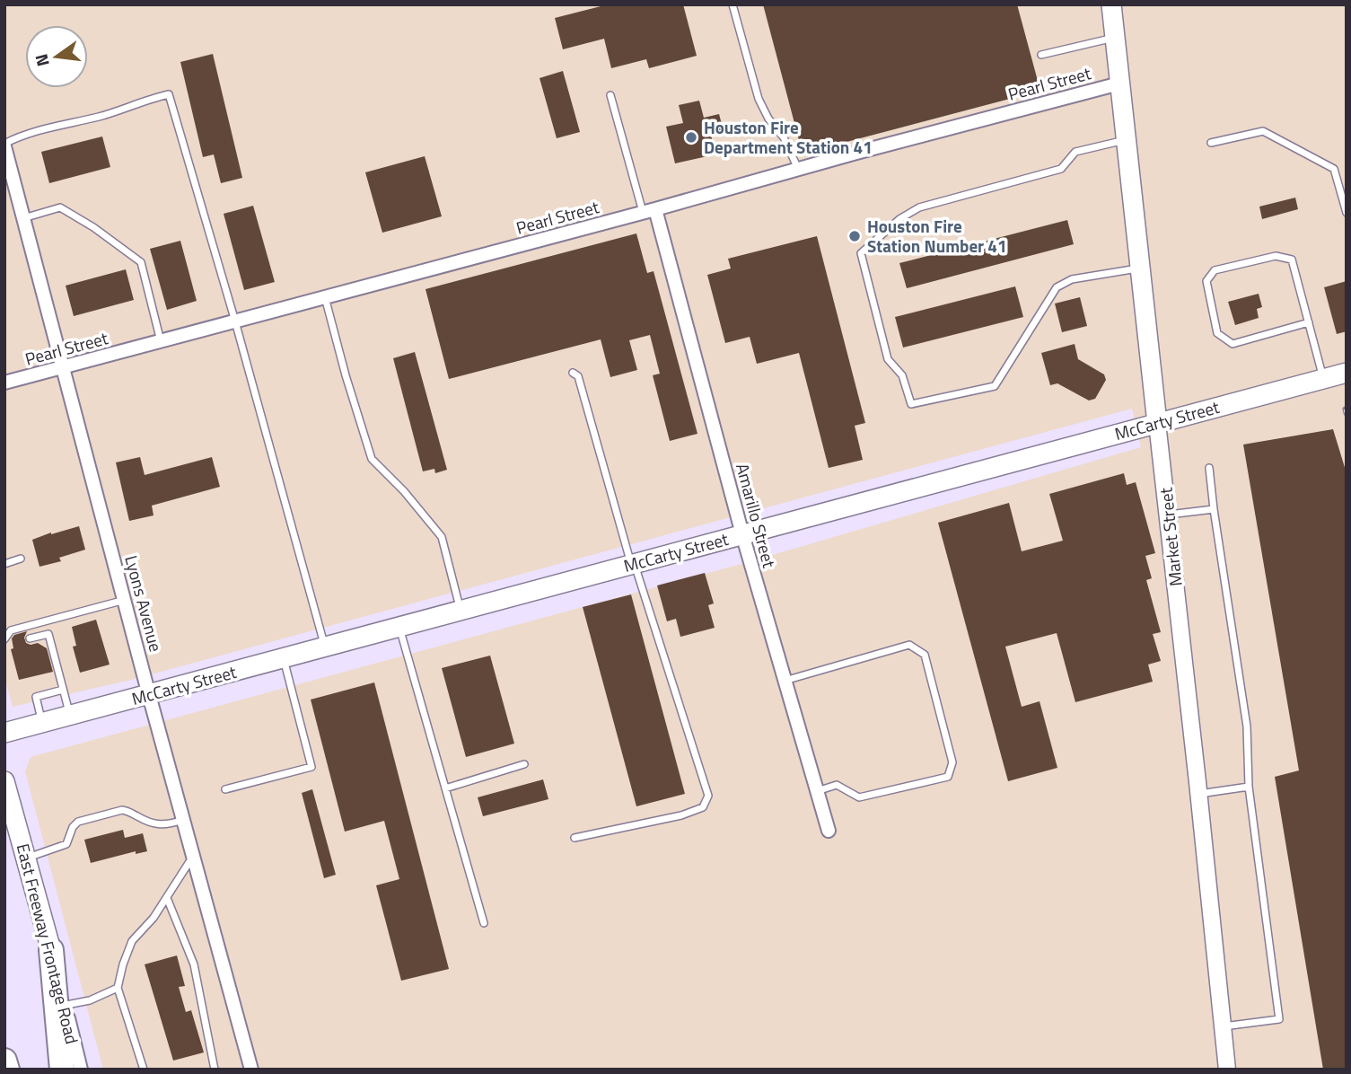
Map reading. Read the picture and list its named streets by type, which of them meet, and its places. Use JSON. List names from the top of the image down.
{
  "streets": {
    "main road": ["McCarty Street", "Market Street", "East Freeway Frontage Road"],
    "street": ["Pearl Street", "Amarillo Street", "Lyons Avenue"]
  },
  "crossings": [
    ["Pearl Street", "Amarillo Street"],
    ["Pearl Street", "Market Street"],
    ["Pearl Street", "Lyons Avenue"],
    ["McCarty Street", "Amarillo Street"],
    ["McCarty Street", "Market Street"],
    ["McCarty Street", "Lyons Avenue"]
  ],
  "places": ["Houston Fire Department Station 41", "Houston Fire Station Number 41"],
  "north": "left"
}
